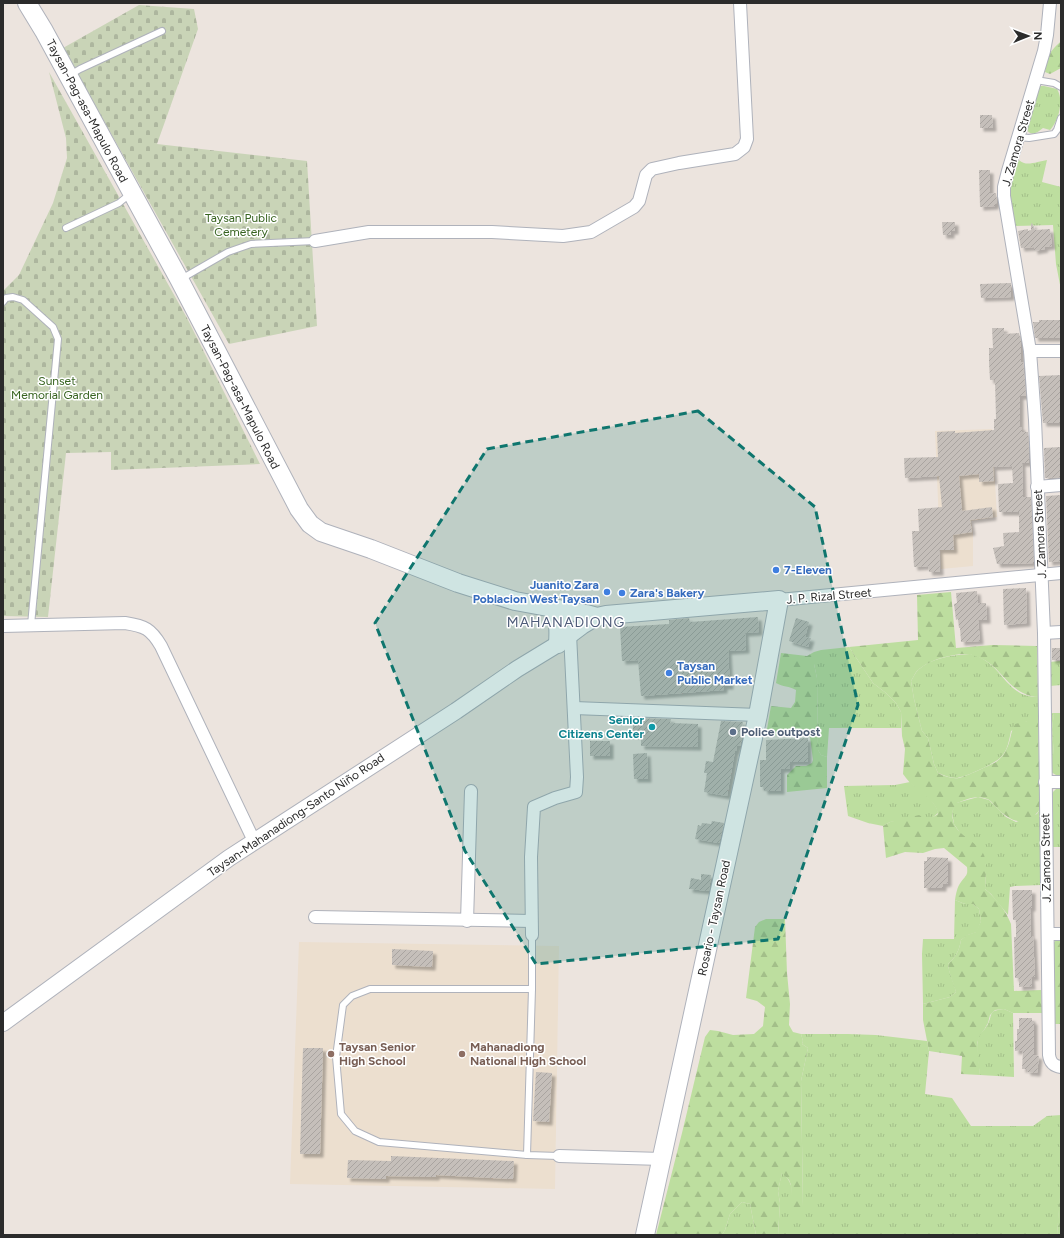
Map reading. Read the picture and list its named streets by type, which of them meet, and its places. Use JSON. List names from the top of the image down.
{
  "streets": {
    "main road": ["Taysan-Pag-asa-Mapulo Road", "J. P. Rizal Street", "Rosario - Taysan Road"],
    "street": ["J. Zamora Street", "Taysan-Mahanadiong-Santo Niño Road"]
  },
  "crossings": [
    ["Taysan-Pag-asa-Mapulo Road", "J. P. Rizal Street"],
    ["Taysan-Pag-asa-Mapulo Road", "Taysan-Mahanadiong-Santo Niño Road"],
    ["J. Zamora Street", "J. P. Rizal Street"],
    ["J. P. Rizal Street", "Taysan-Mahanadiong-Santo Niño Road"],
    ["J. P. Rizal Street", "Rosario - Taysan Road"]
  ],
  "districts": ["MAHANADIONG"],
  "parks": ["Taysan Public Cemetery", "Sunset Memorial Garden"],
  "places": [
    "7-Eleven",
    "Juanito Zara Poblacion West Taysan",
    "Zara's Bakery",
    "Taysan Public Market",
    "Senior Citizens Center",
    "Police outpost",
    "Taysan Senior High School",
    "Mahanadiong National High School"
  ],
  "north": "right"
}
